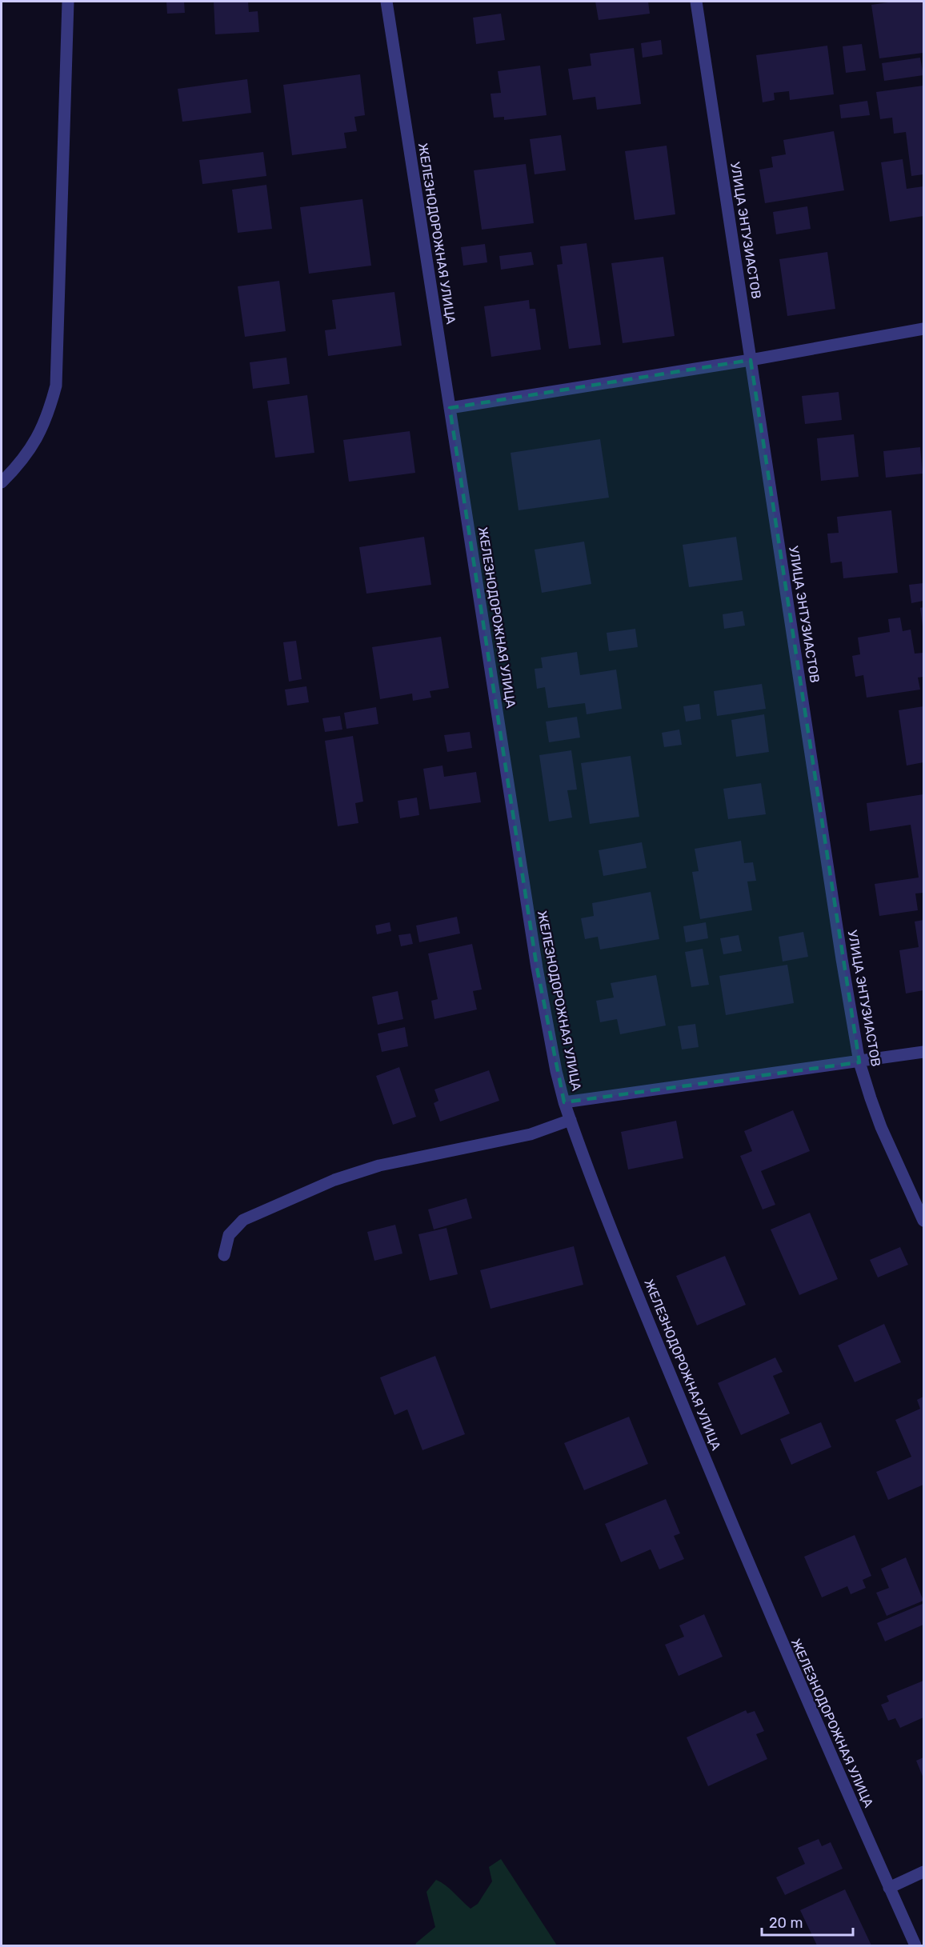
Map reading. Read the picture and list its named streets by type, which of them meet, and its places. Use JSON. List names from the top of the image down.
{
  "streets": {
    "street": ["УЛИЦА ЭНТУЗИАСТОВ", "ЖЕЛЕЗНОДОРОЖНАЯ УЛИЦА"]
  },
  "scale_bar": "20 m"
}
